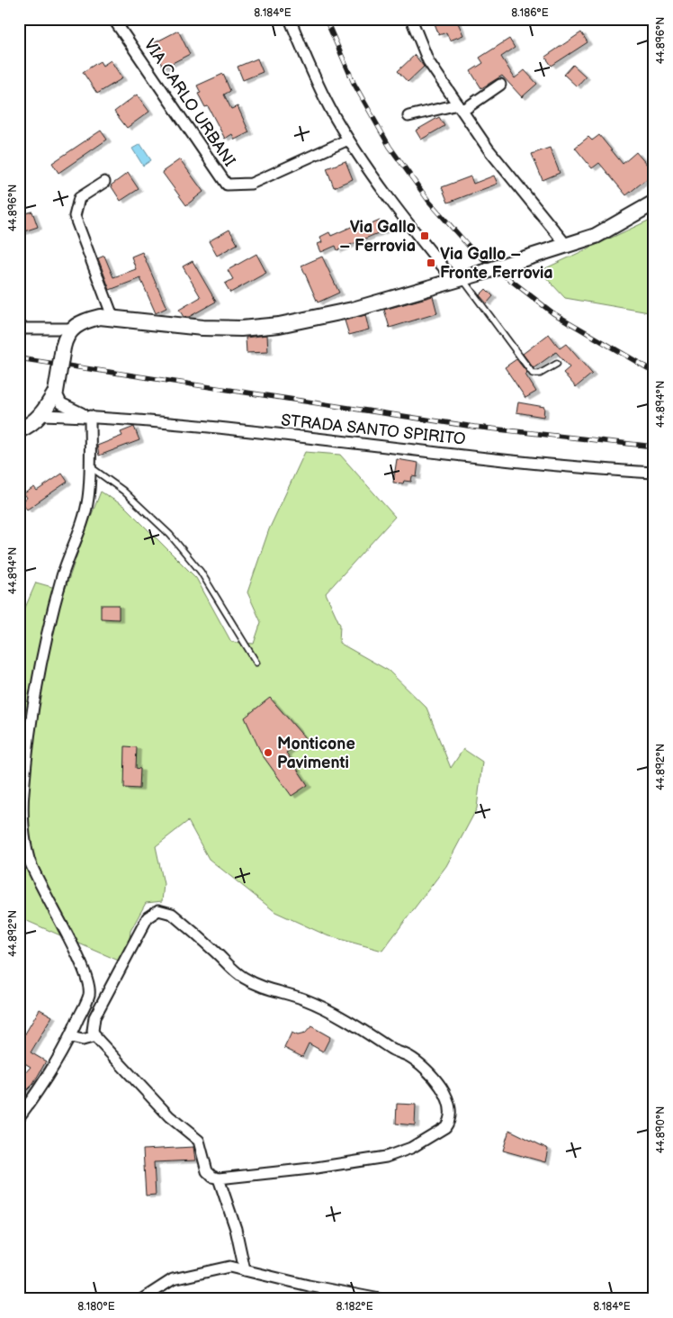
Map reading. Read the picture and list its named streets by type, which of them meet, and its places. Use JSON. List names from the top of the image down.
{
  "streets": {
    "street": ["VIA CARLO URBANI", "STRADA SANTO SPIRITO"]
  },
  "places": {
    "transit": ["Via Gallo – Ferrovia", "Via Gallo – Fronte Ferrovia"],
    "other": ["Monticone Pavimenti"]
  },
  "coordinates": [
    "8.184°E",
    "8.186°E",
    "44.896°N",
    "44.894°N",
    "44.892°N",
    "44.890°N",
    "8.180°E",
    "8.182°E"
  ]
}
